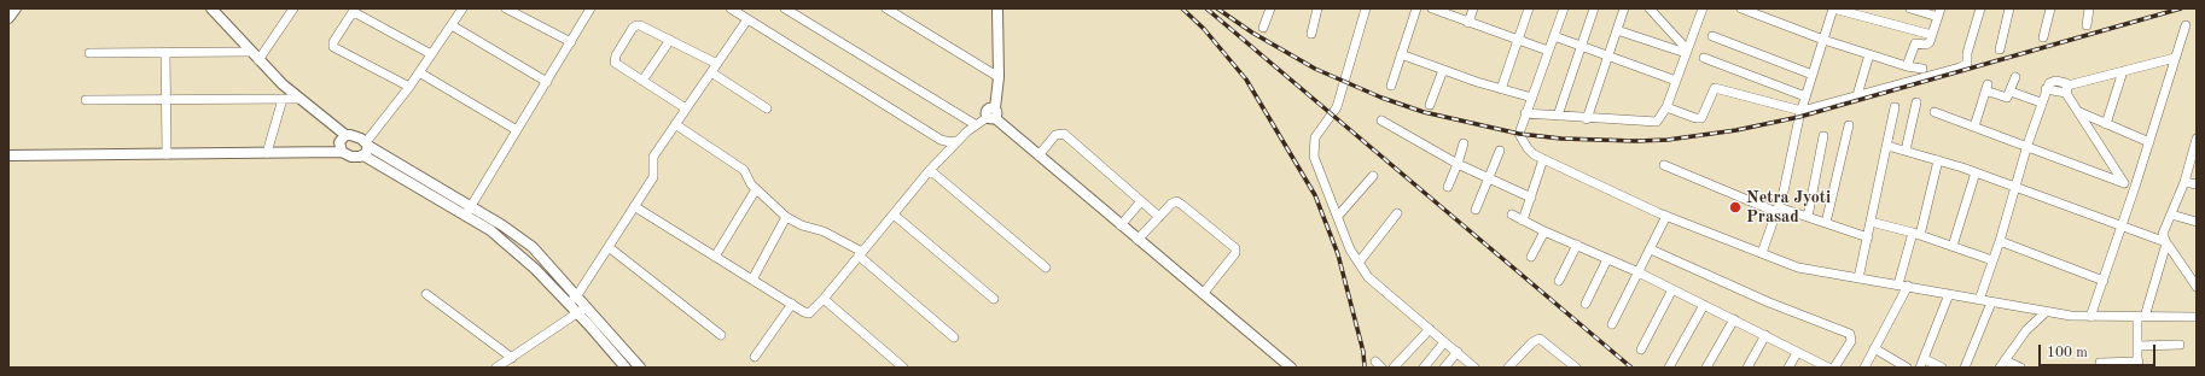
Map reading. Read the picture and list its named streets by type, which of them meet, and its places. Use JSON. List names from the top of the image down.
{
  "places": ["Netra Jyoti Prasad"],
  "scale_bar": "100 m"
}
